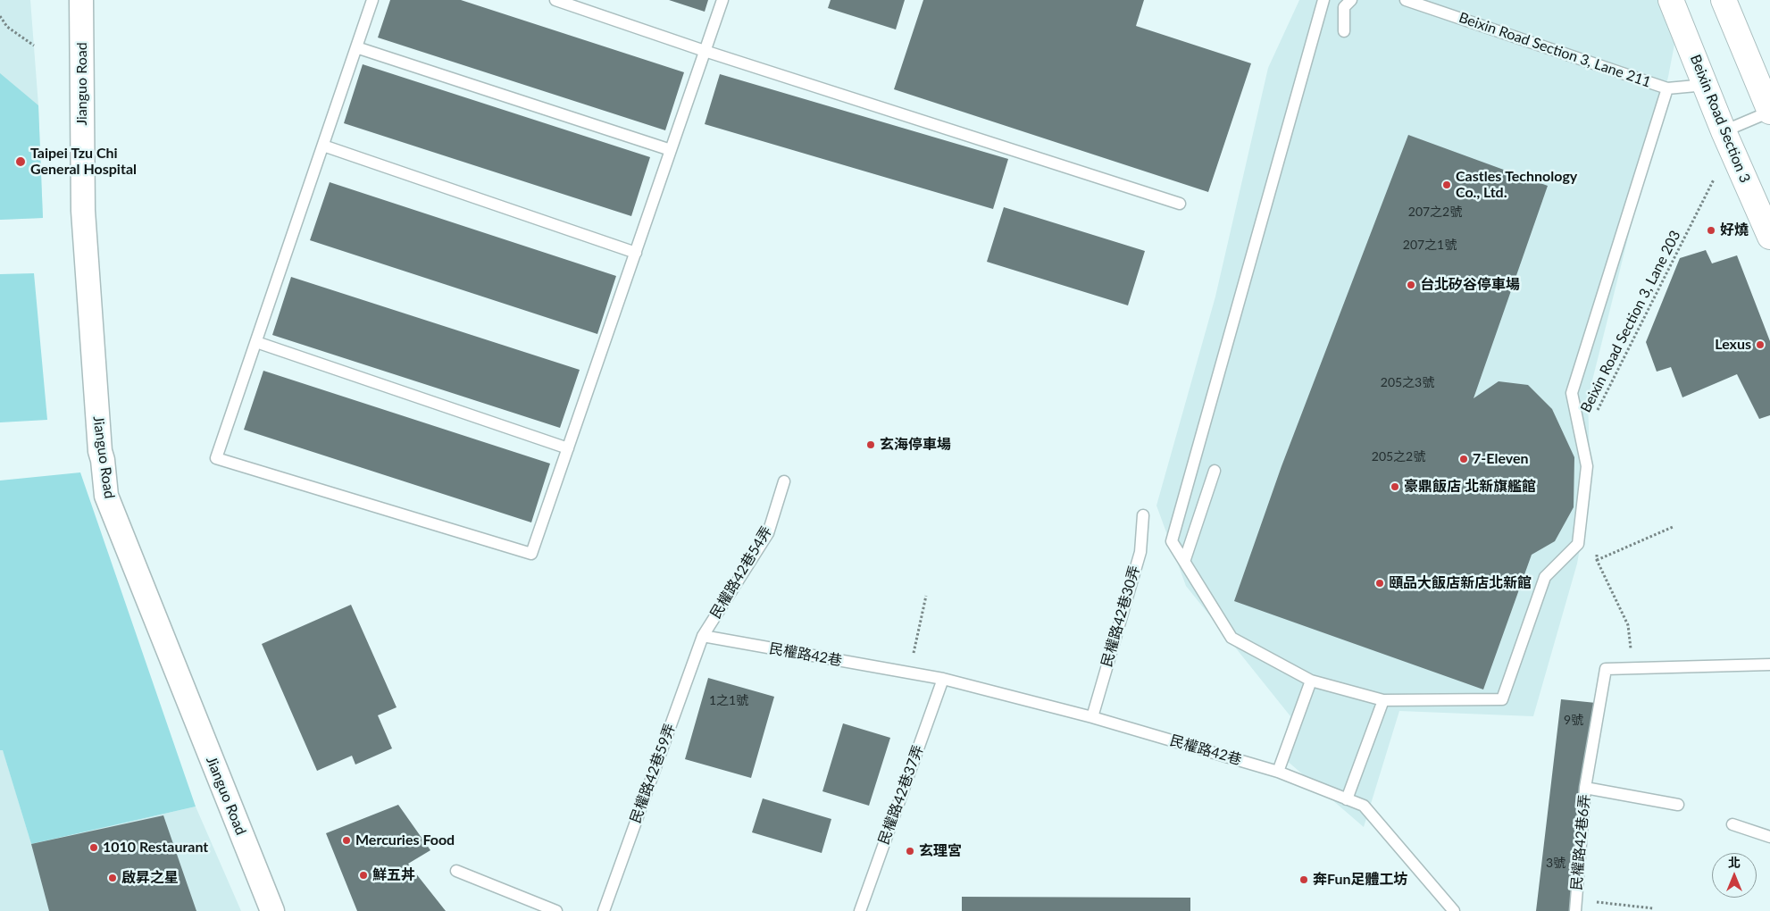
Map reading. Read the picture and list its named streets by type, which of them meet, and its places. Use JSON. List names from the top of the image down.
{
  "streets": {
    "main road": ["Beixin Road Section 3"],
    "street": ["Jianguo Road"],
    "lane": [
      "Beixin Road Section 3, Lane 211",
      "民權路42巷54弄",
      "民權路42巷30弄",
      "民權路42巷",
      "民權路42巷59弄",
      "民權路42巷37弄",
      "民權路42巷6弄"
    ],
    "path": ["Beixin Road Section 3, Lane 203"]
  },
  "crossings": [
    ["Beixin Road Section 3, Lane 211", "Beixin Road Section 3"],
    ["Beixin Road Section 3", "Beixin Road Section 3, Lane 203"],
    ["民權路42巷54弄", "民權路42巷"],
    ["民權路42巷54弄", "民權路42巷59弄"],
    ["民權路42巷30弄", "民權路42巷"],
    ["民權路42巷", "民權路42巷59弄"],
    ["民權路42巷", "民權路42巷37弄"]
  ],
  "places": [
    "Taipei Tzu Chi General Hospital",
    "Castles Technology Co., Ltd.",
    "好燒",
    "台北矽谷停車場",
    "Lexus",
    "玄海停車場",
    "7-Eleven",
    "豪鼎飯店 北新旗艦館",
    "頤品大飯店新店北新館",
    "Mercuries Food",
    "1010 Restaurant",
    "玄理宮",
    "鮮五丼",
    "啟昇之星",
    "奔Fun足體工坊"
  ],
  "house_numbers": [
    "207之2號",
    "207之1號",
    "205之3號",
    "205之2號",
    "1之1號",
    "9號",
    "3號"
  ],
  "north": "top"
}
